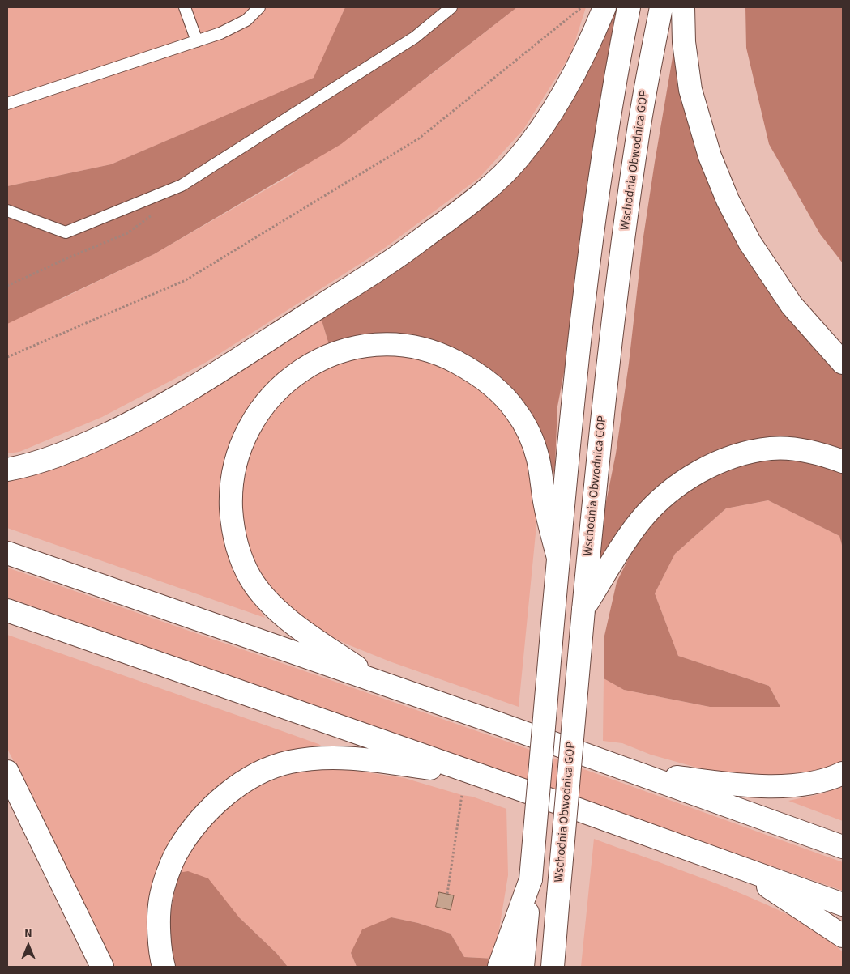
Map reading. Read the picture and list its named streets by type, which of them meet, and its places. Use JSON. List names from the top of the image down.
{
  "streets": {
    "highway": ["Wschodnia Obwodnica GOP"]
  },
  "north": "top"
}
